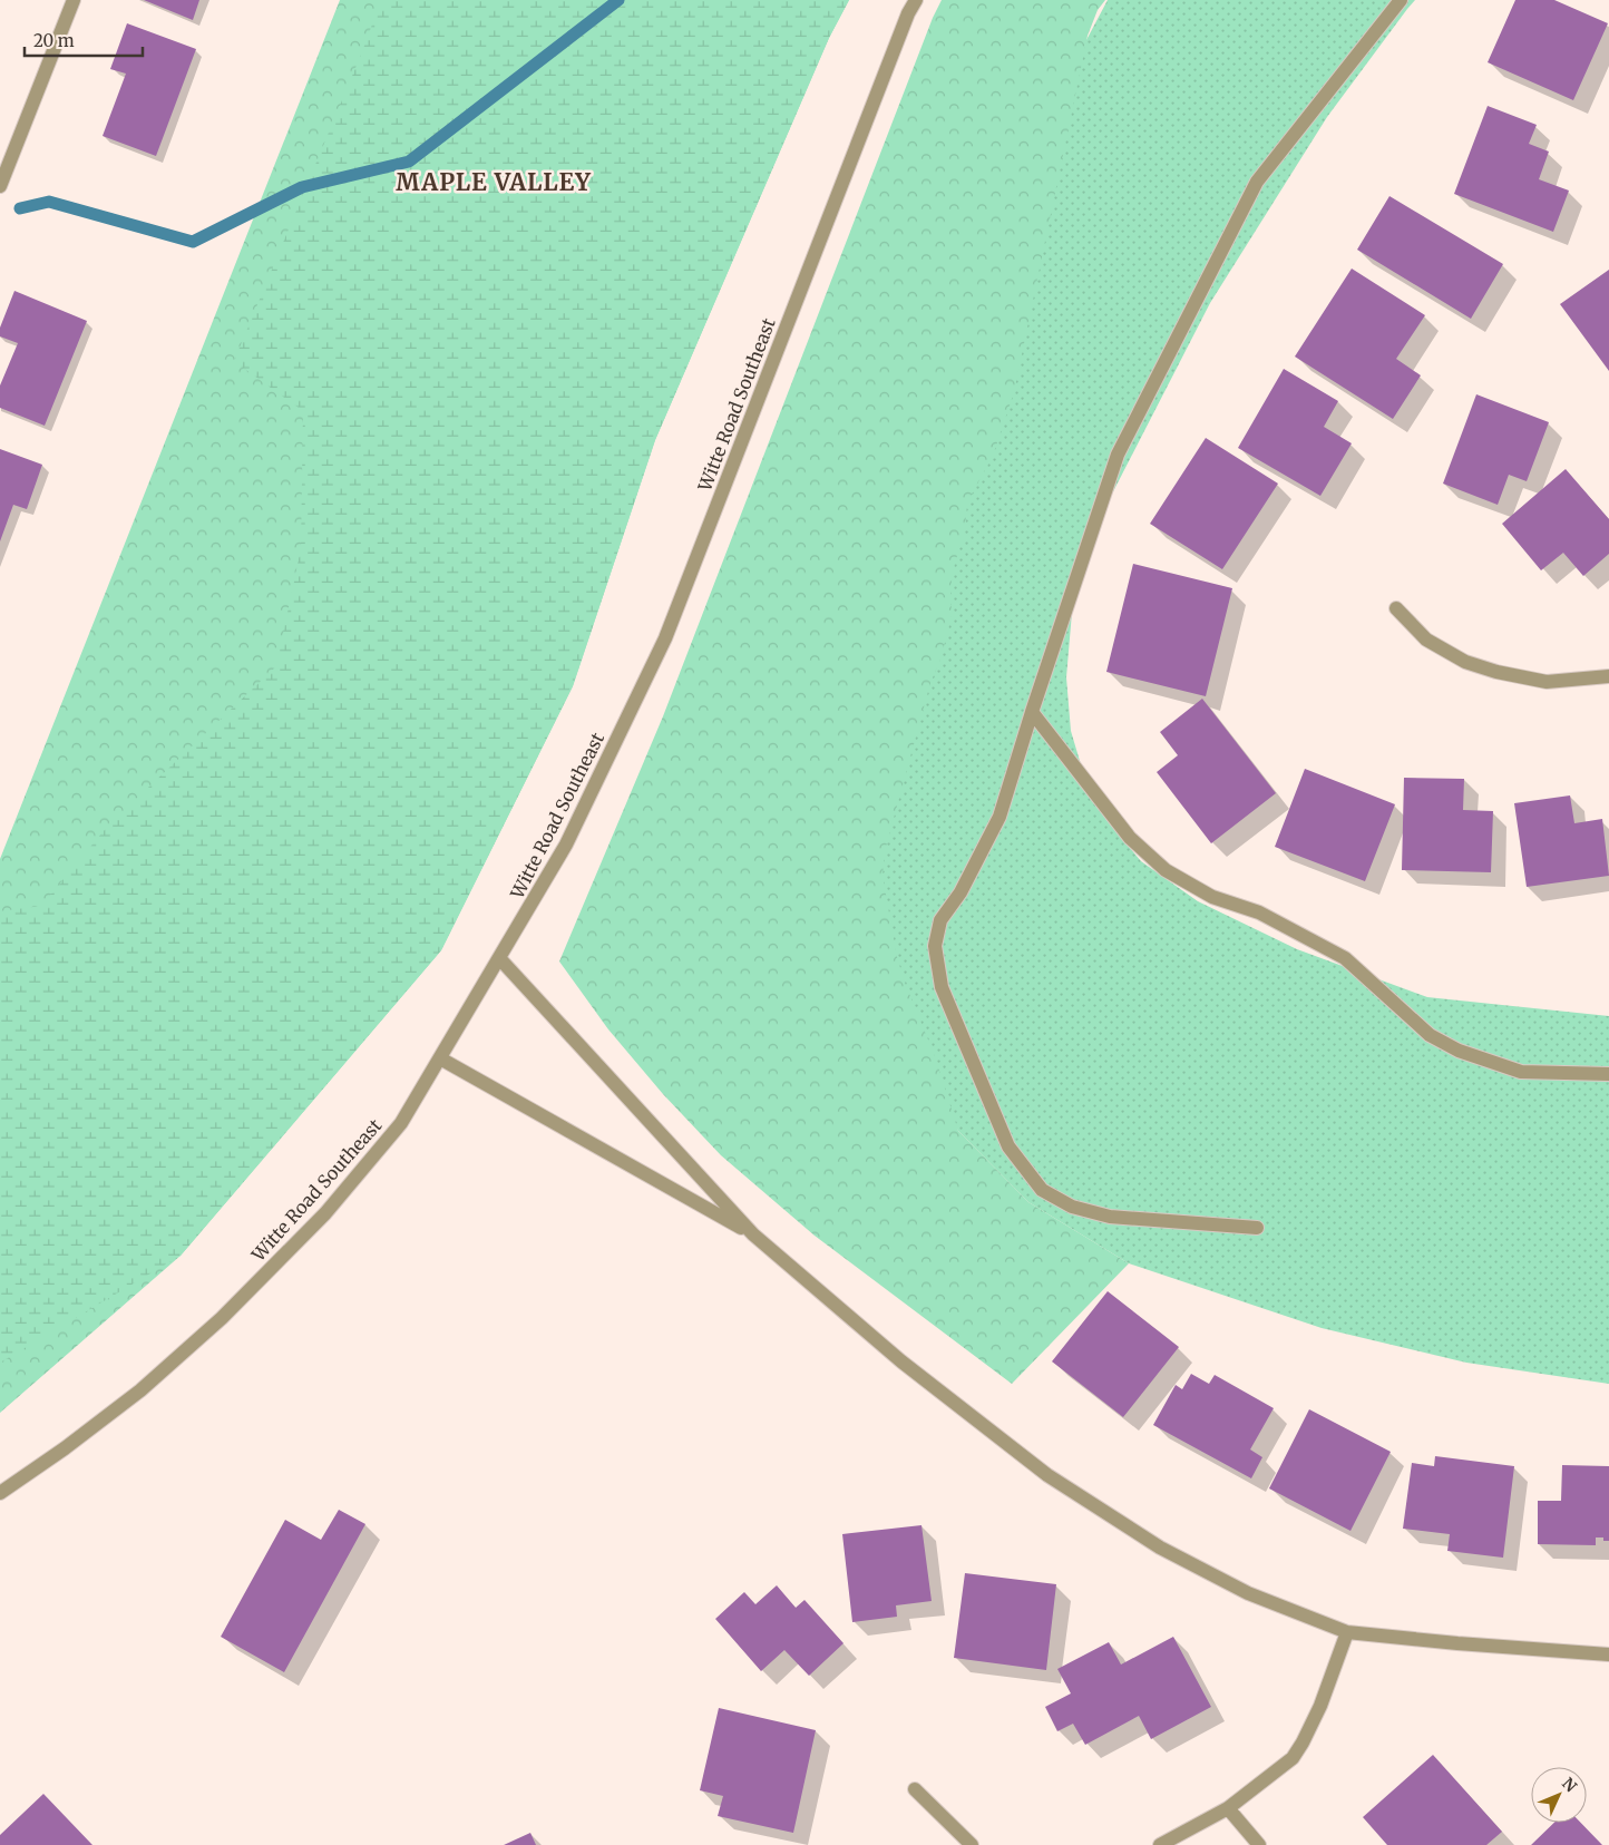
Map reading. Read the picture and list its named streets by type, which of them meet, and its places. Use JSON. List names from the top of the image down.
{
  "streets": {
    "street": ["Witte Road Southeast"]
  },
  "districts": ["MAPLE VALLEY"],
  "scale_bar": "20 m",
  "north": "top right"
}
